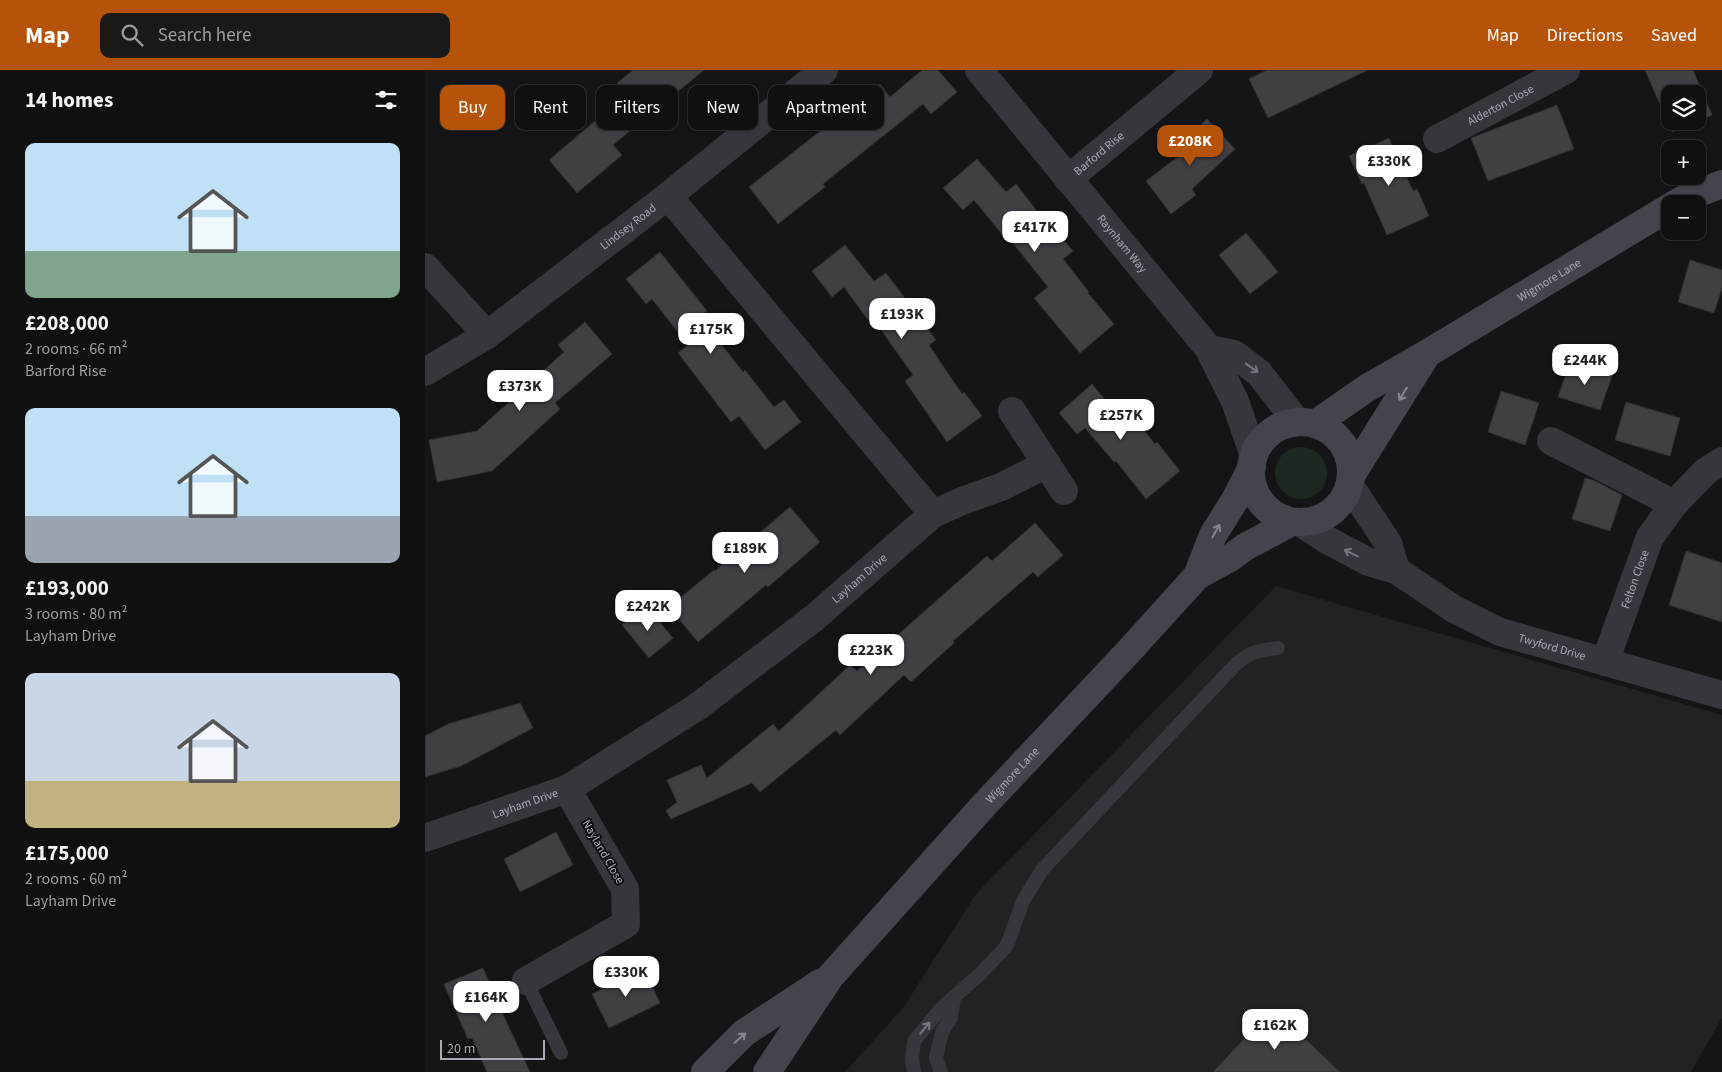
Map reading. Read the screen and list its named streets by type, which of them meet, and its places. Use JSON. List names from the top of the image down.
{
  "streets": {
    "street": [
      "Alderton Close",
      "Barford Rise",
      "Lindsey Road",
      "Raynham Way",
      "Wigmore Lane",
      "Layham Drive",
      "Felton Close",
      "Twyford Drive",
      "Nayland Close"
    ]
  },
  "crossings": [
    ["Barford Rise", "Raynham Way"],
    ["Raynham Way", "Wigmore Lane"],
    ["Raynham Way", "Twyford Drive"],
    ["Wigmore Lane", "Twyford Drive"],
    ["Layham Drive", "Nayland Close"],
    ["Felton Close", "Twyford Drive"]
  ],
  "scale_bar": "20 m",
  "page": {
    "header": "Map",
    "search": "Search here",
    "nav": ["Map", "Directions", "Saved"],
    "heading": "14 homes",
    "map_buttons": ["+", "−"],
    "chip": [
      "Buy",
      "Rent",
      "Filters",
      "New",
      "Apartment"
    ],
    "price": [
      "£208K",
      "£330K",
      "£417K",
      "£193K",
      "£175K",
      "£244K",
      "£373K",
      "£257K",
      "£189K",
      "£242K",
      "£223K",
      "£330K",
      "£164K",
      "£162K"
    ],
    "list": [
      {
        "name": "£208,000",
        "note": "2 rooms · 66 m² · Barford Rise"
      },
      {
        "name": "£193,000",
        "note": "3 rooms · 80 m² · Layham Drive"
      },
      {
        "name": "£175,000",
        "note": "2 rooms · 60 m² · Layham Drive"
      }
    ],
    "scale": "20 m"
  }
}
